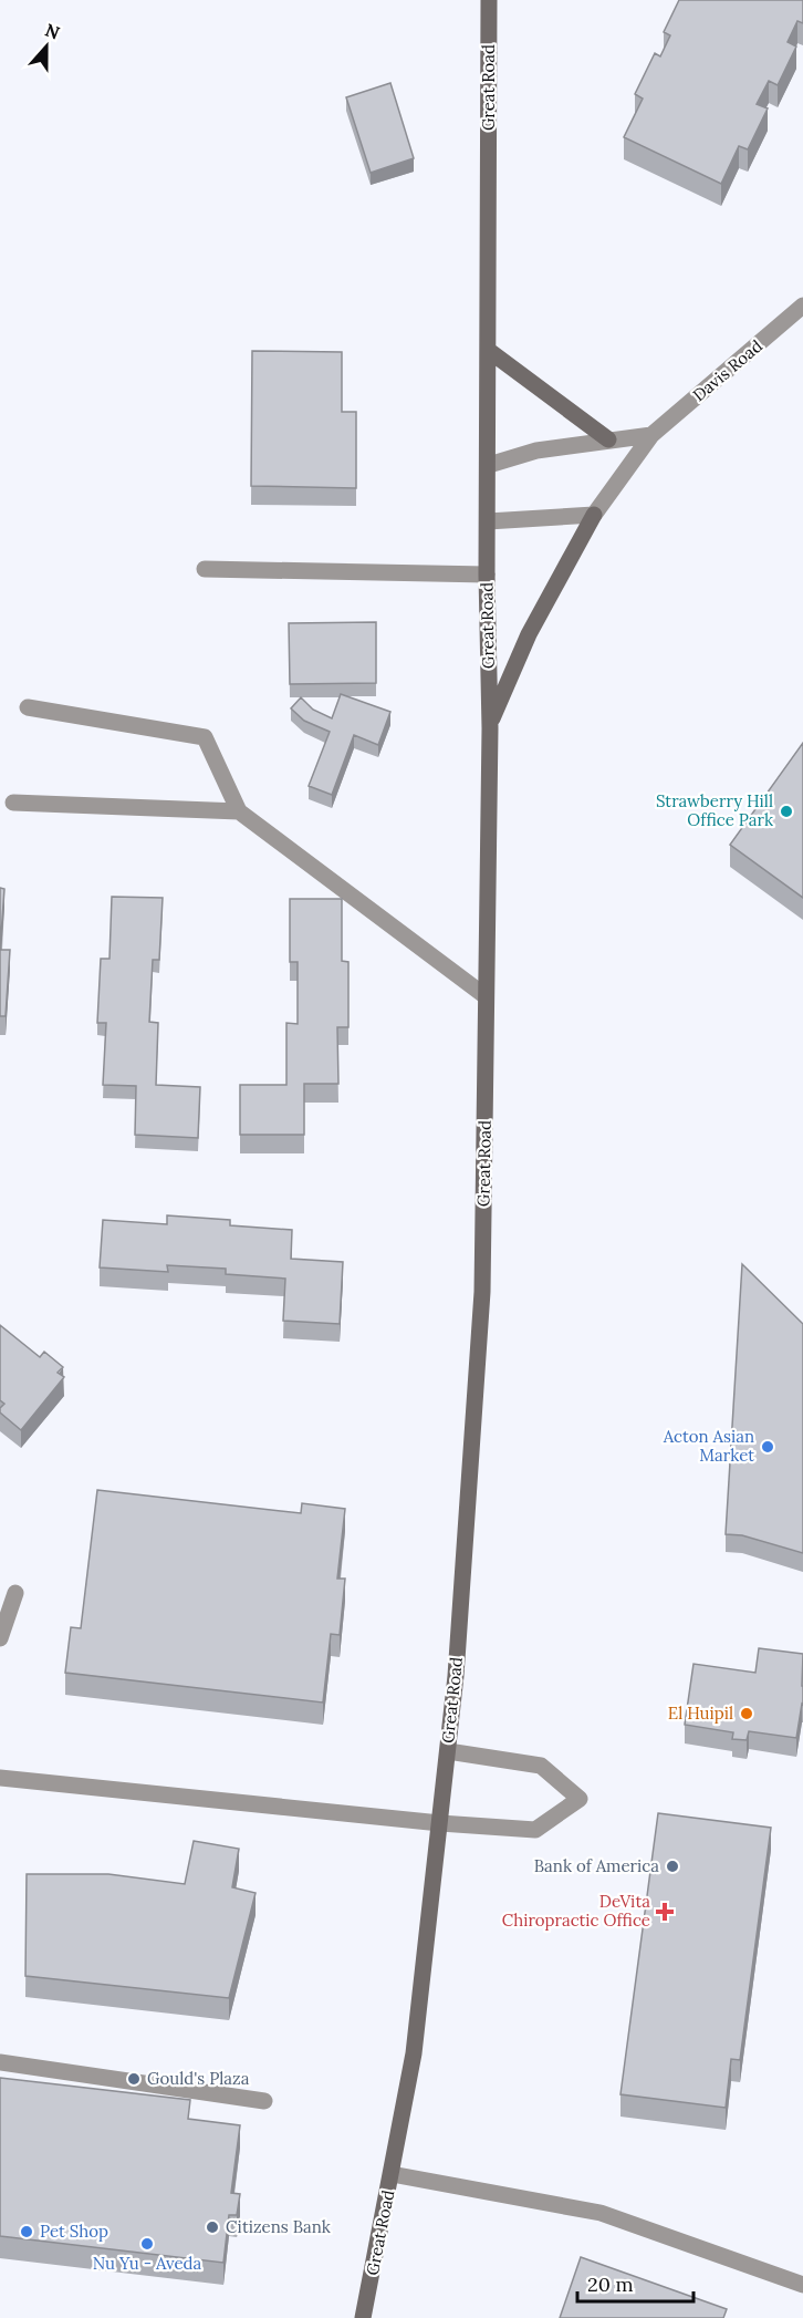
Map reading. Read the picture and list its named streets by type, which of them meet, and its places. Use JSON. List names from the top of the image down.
{
  "streets": {
    "main road": ["Great Road"],
    "street": ["Davis Road"]
  },
  "places": {
    "other": [
      "Strawberry Hill Office Park",
      "Acton Asian Market",
      "El Huipil",
      "Bank of America",
      "Gould's Plaza",
      "Citizens Bank",
      "Pet Shop",
      "Nu Yu - Aveda"
    ],
    "health": ["DeVita Chiropractic Office"]
  },
  "scale_bar": "20 m",
  "north": "top"
}
